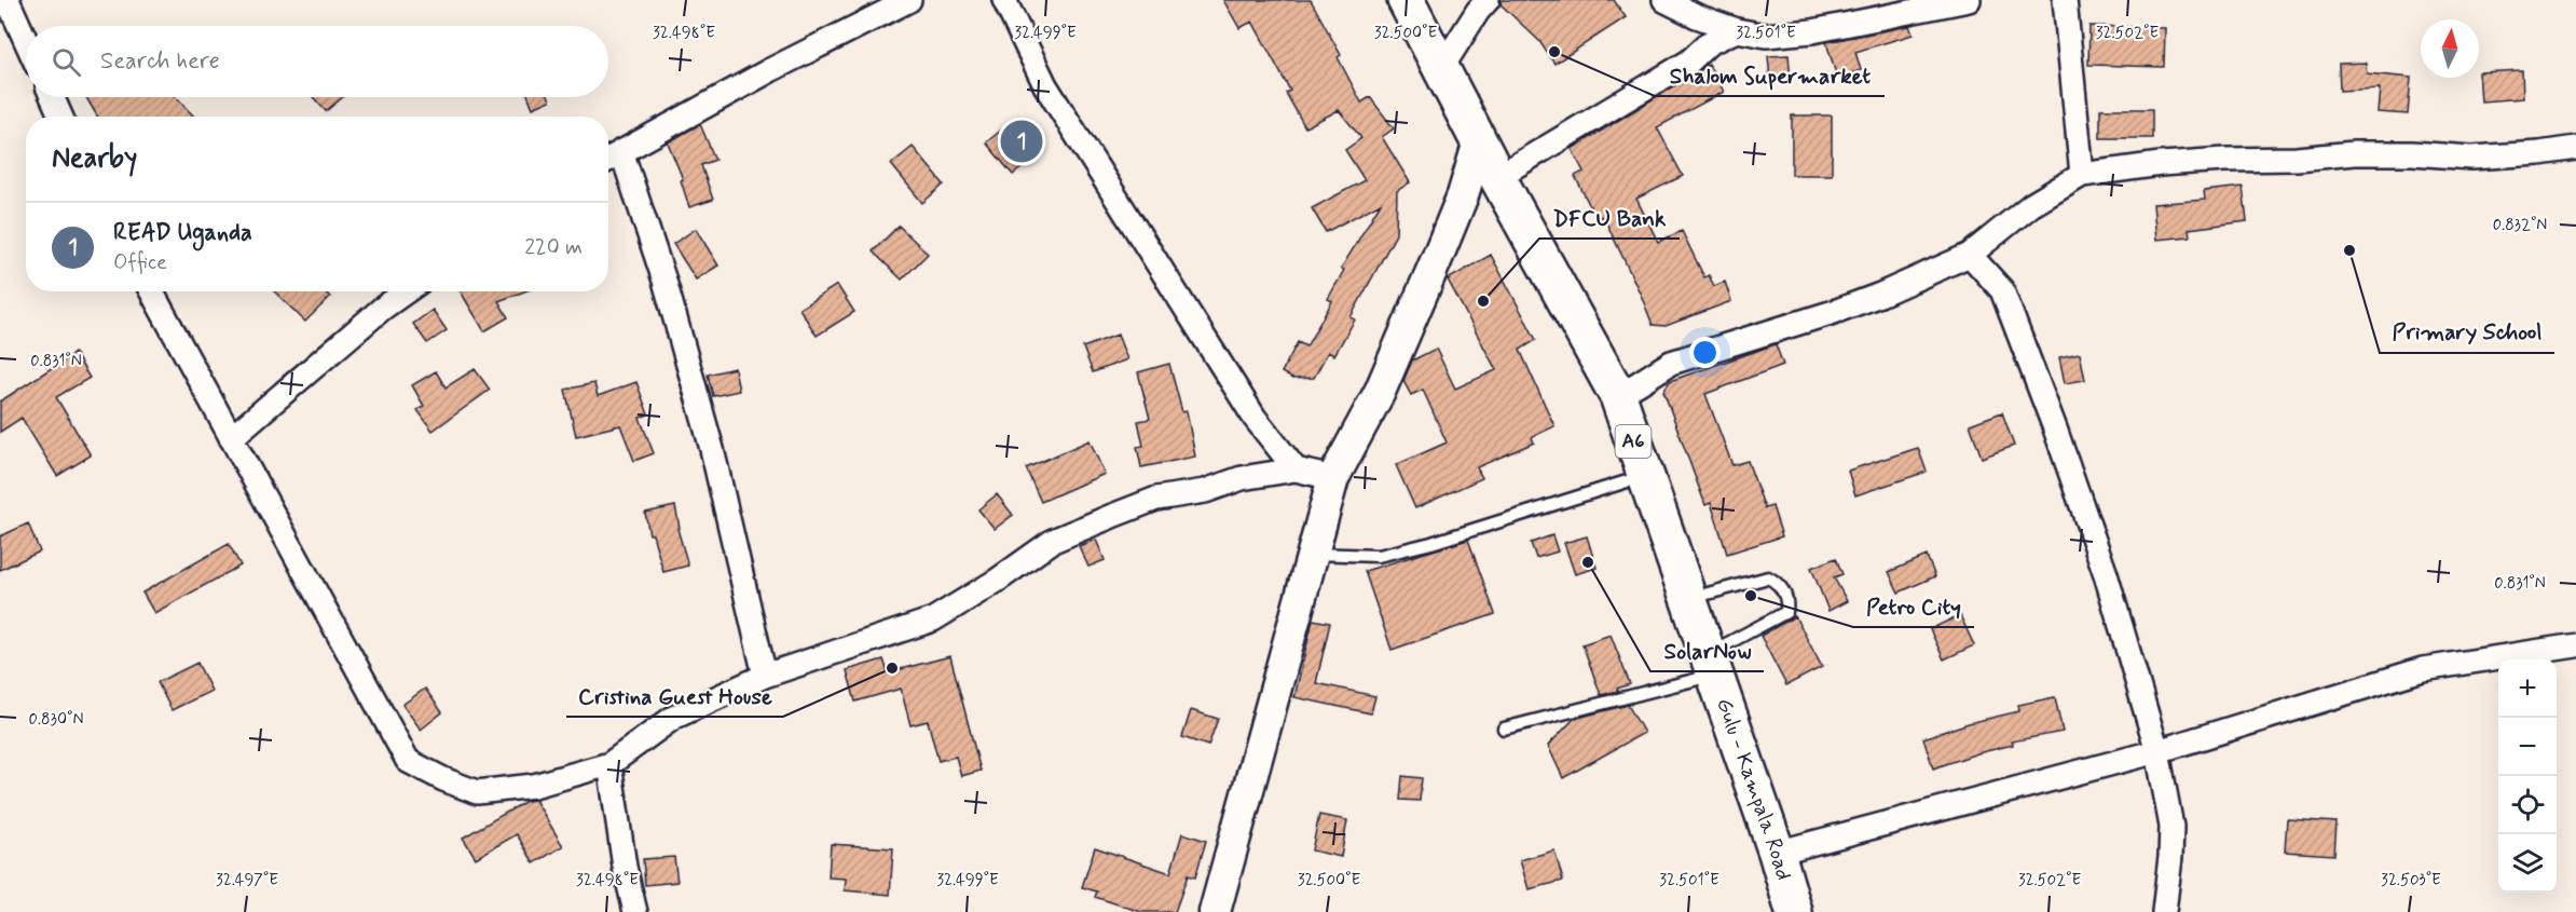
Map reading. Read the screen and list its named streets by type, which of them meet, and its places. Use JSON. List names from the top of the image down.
{
  "streets": {
    "main road": ["A6", "Gulu - Kampala Road"]
  },
  "places": [
    "Shalom Supermarket",
    "Primary School",
    "DFCU Bank",
    "SolarNow",
    "Petro City",
    "Cristina Guest House"
  ],
  "north": "top",
  "page": {
    "search": "Search here",
    "heading": "Nearby",
    "pins": "1",
    "list": [
      {
        "mark": "1",
        "name": "READ Uganda",
        "note": "Office",
        "value": "220 m"
      }
    ],
    "map_buttons": ["+", "−"]
  },
  "coordinates": [
    "32.498°E",
    "32.499°E",
    "32.500°E",
    "32.501°E",
    "32.502°E",
    "0.832°N",
    "0.831°N",
    "0.830°N",
    "32.497°E",
    "32.503°E"
  ]
}
